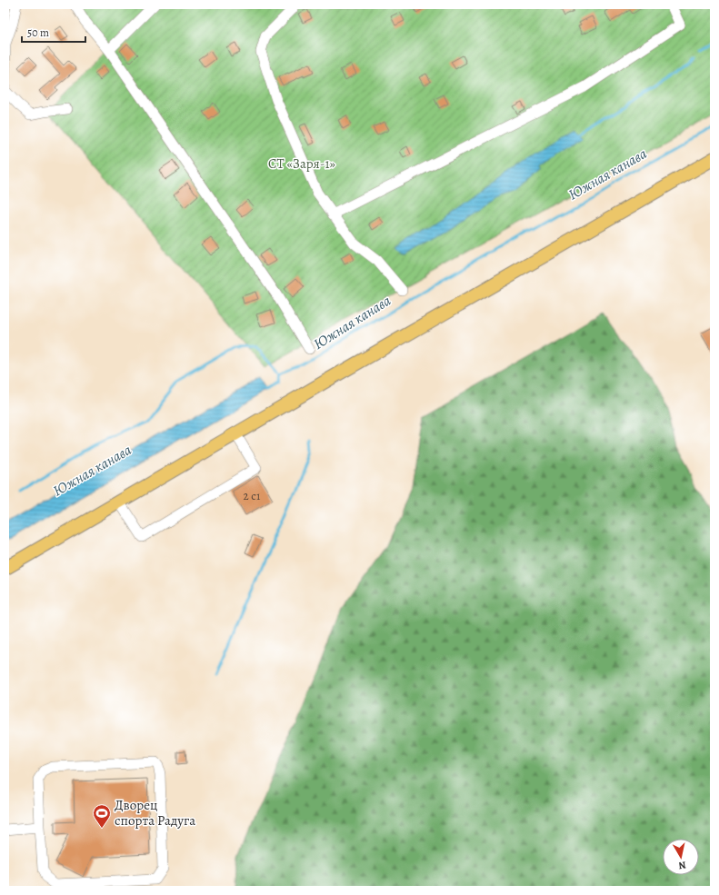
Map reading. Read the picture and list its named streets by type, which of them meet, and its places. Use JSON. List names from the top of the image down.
{
  "water": ["Южная канава"],
  "parks": ["СТ «Заря-1»"],
  "places": {
    "sports": ["Дворец спорта Радуга"]
  },
  "house_numbers": ["2 с1"],
  "scale_bar": "50 m",
  "north": "bottom"
}
